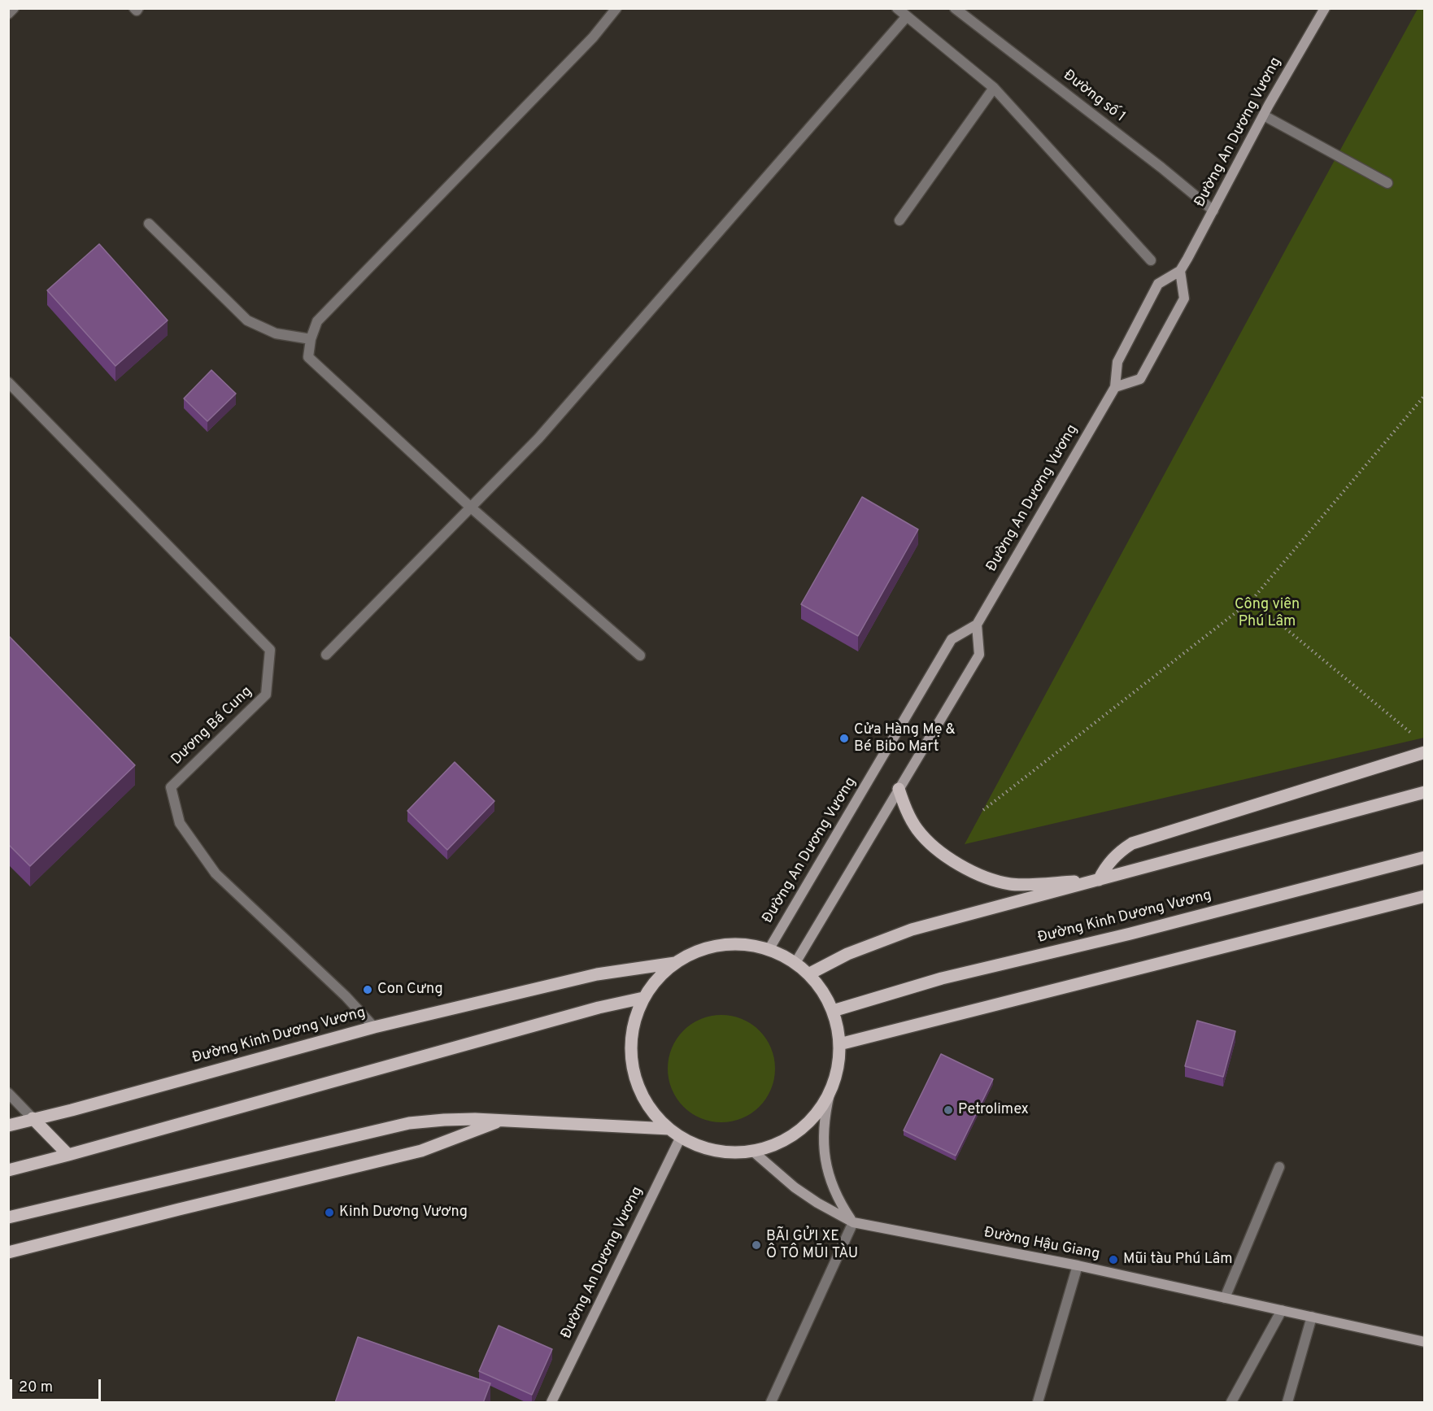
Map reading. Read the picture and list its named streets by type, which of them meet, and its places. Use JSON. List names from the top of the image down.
{
  "streets": {
    "main road": ["Đường An Dương Vương", "Đường Kinh Dương Vương", "Đường Hậu Giang"],
    "street": ["Đường số 1", "Dương Bá Cung"]
  },
  "crossings": [
    ["Đường số 1", "Đường An Dương Vương"],
    ["Dương Bá Cung", "Đường Kinh Dương Vương"]
  ],
  "parks": ["Công viên Phú Lâm"],
  "places": [
    "Cửa Hàng Mẹ & Bé Bibo Mart",
    "Con Cưng",
    "Petrolimex",
    "Kinh Dương Vương",
    "BÃI GỬI XE Ô TÔ MŨI TÀU",
    "Mũi tàu Phú Lâm"
  ],
  "scale_bar": "20 m"
}
